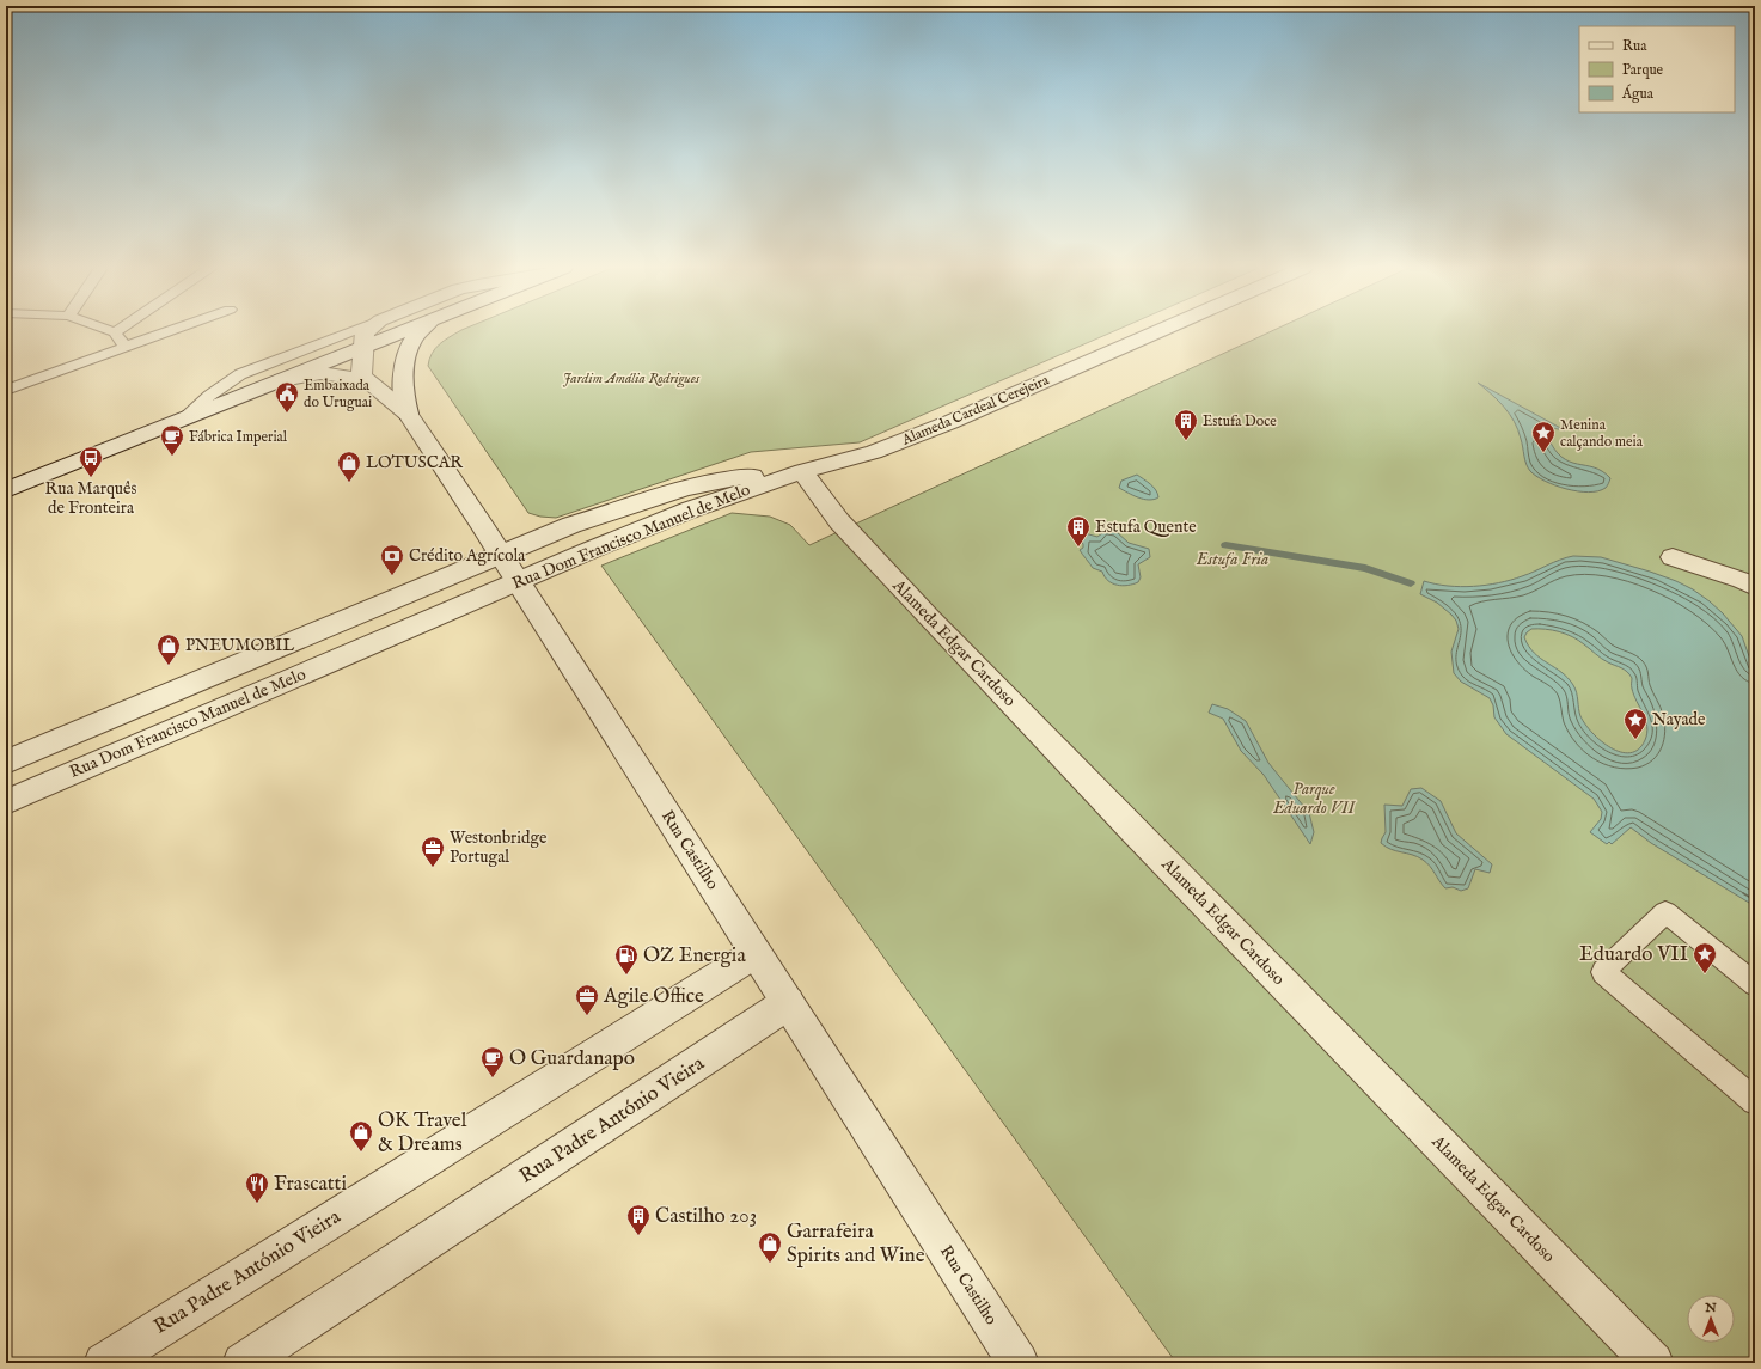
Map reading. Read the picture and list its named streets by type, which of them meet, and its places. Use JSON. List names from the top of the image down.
{
  "streets": {
    "street": [
      "Alameda Cardeal Cerejeira",
      "Rua Dom Francisco Manuel de Melo",
      "Alameda Edgar Cardoso",
      "Rua Castilho",
      "Rua Padre António Vieira"
    ]
  },
  "crossings": [
    ["Alameda Cardeal Cerejeira", "Rua Dom Francisco Manuel de Melo"],
    ["Alameda Cardeal Cerejeira", "Alameda Edgar Cardoso"],
    ["Rua Dom Francisco Manuel de Melo", "Alameda Edgar Cardoso"],
    ["Rua Dom Francisco Manuel de Melo", "Rua Castilho"],
    ["Rua Castilho", "Rua Padre António Vieira"]
  ],
  "parks": ["Jardim Amália Rodrigues", "Estufa Fria", "Parque Eduardo VII"],
  "places": {
    "public building": ["Embaixada do Uruguai"],
    "building": ["Estufa Doce", "Estufa Quente", "Castilho 203"],
    "place": ["Menina calçando meia", "Nayade", "Eduardo VII"],
    "cafe": ["Fábrica Imperial", "O Guardanapo"],
    "bus stop": ["Rua Marquês de Fronteira"],
    "shop": [
      "LOTUSCAR",
      "PNEUMOBIL",
      "OK Travel & Dreams",
      "Garrafeira Spirits and Wine"
    ],
    "bank": ["Crédito Agrícola"],
    "office": ["Westonbridge Portugal", "Agile Office"],
    "fuel station": ["OZ Energia"],
    "restaurant": ["Frascatti"]
  },
  "legend": ["Rua", "Parque", "Água"],
  "north": "top"
}
